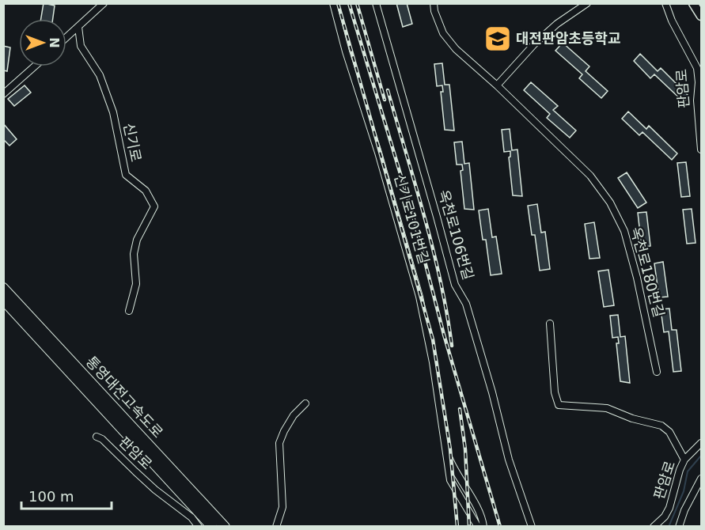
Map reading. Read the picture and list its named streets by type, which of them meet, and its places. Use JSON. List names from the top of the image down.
{
  "streets": {
    "highway": ["통영대전고속도로"],
    "street": [
      "판암로",
      "신기로",
      "신기로101번길",
      "옥천로106번길",
      "옥천로180번길"
    ]
  },
  "places": {
    "school or university": ["대전판암초등학교"]
  },
  "scale_bar": "100 m",
  "north": "right"
}
